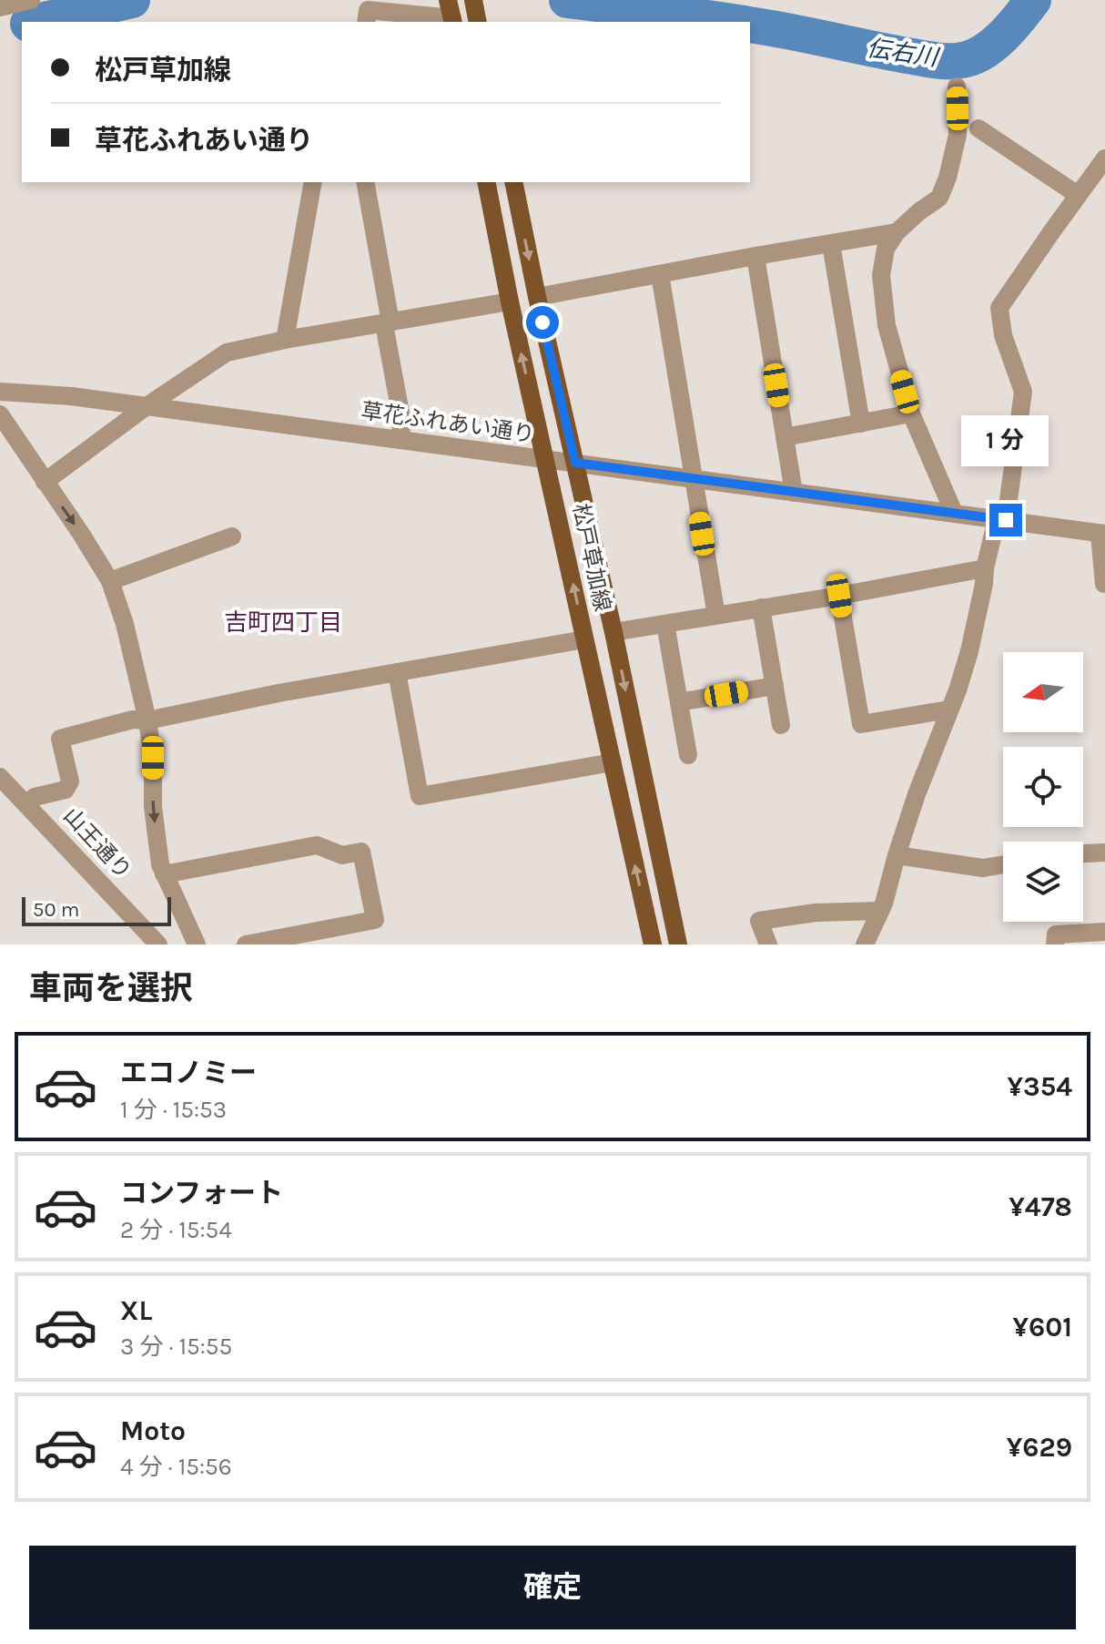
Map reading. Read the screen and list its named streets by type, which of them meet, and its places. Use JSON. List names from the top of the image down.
{
  "streets": {
    "main road": ["松戸草加線"],
    "street": ["草花ふれあい通り", "山王通り"]
  },
  "crossings": [
    ["草花ふれあい通り", "松戸草加線"]
  ],
  "districts": ["吉町四丁目"],
  "water": ["伝右川"],
  "scale_bar": "50 m",
  "north": "left",
  "page": {
    "banner": ["松戸草加線", "草花ふれあい通り"],
    "bubble": "1 分",
    "scale": "50 m",
    "heading": "車両を選択",
    "list": [
      {
        "name": "エコノミー",
        "note": "1 分 · 15:53",
        "value": "¥354"
      },
      {
        "name": "コンフォート",
        "note": "2 分 · 15:54",
        "value": "¥478"
      },
      {
        "name": "XL",
        "note": "3 分 · 15:55",
        "value": "¥601"
      },
      {
        "name": "Moto",
        "note": "4 分 · 15:56",
        "value": "¥629"
      }
    ],
    "buttons": "確定"
  }
}
